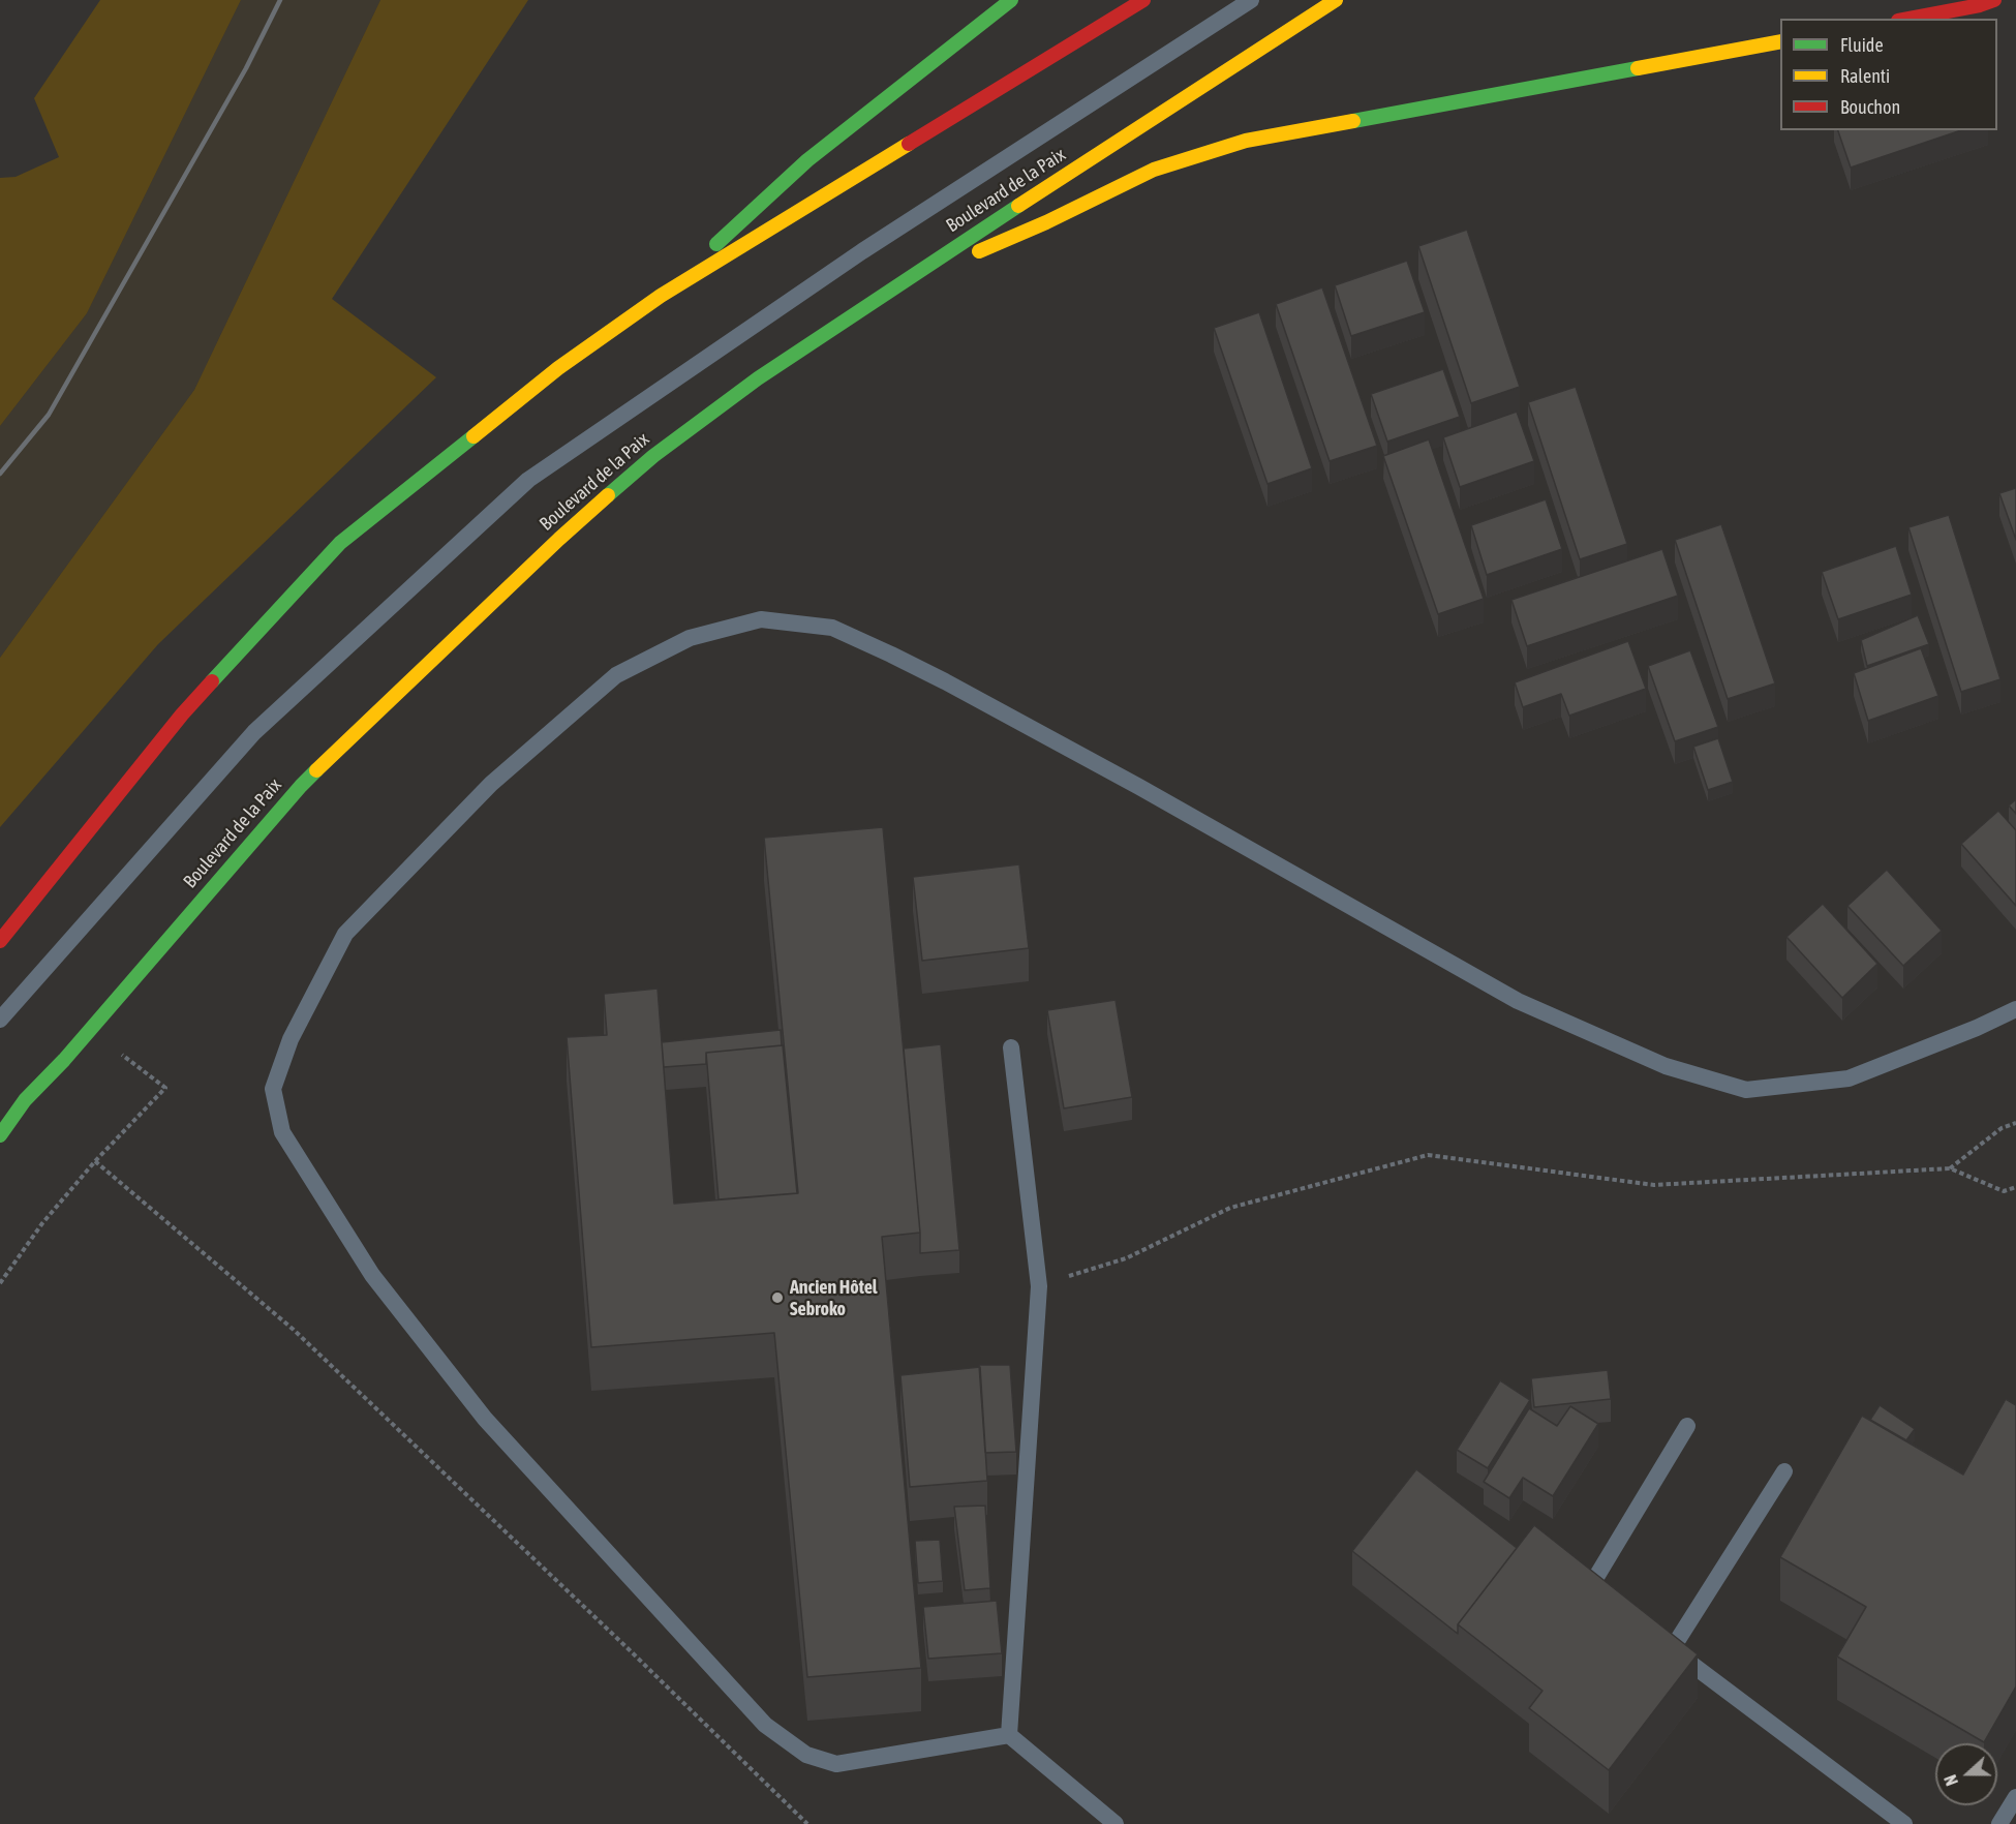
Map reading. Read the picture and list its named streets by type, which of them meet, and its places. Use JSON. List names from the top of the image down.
{
  "streets": {
    "main road": ["Boulevard de la Paix"]
  },
  "places": ["Ancien Hôtel Sebroko"],
  "legend": ["Fluide", "Ralenti", "Bouchon"],
  "north": "left"
}
